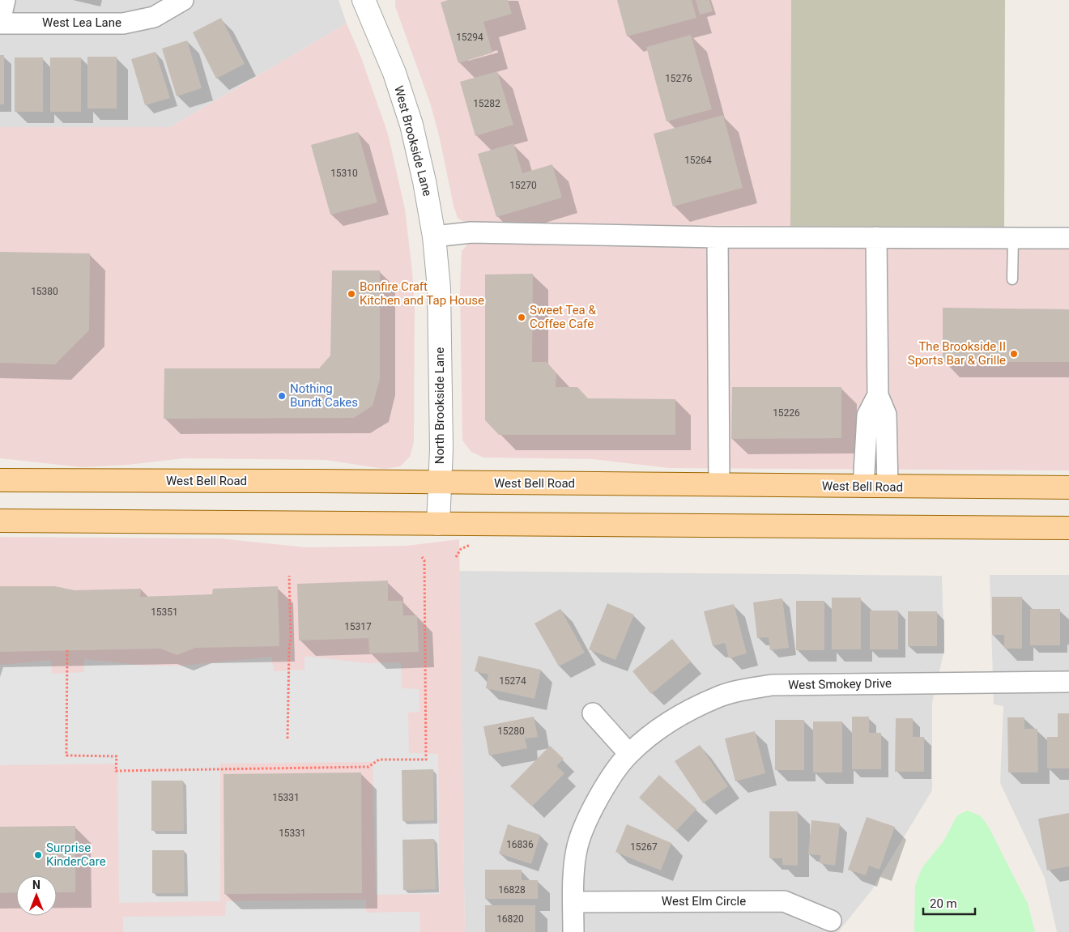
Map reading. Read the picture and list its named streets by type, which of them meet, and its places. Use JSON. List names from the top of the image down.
{
  "streets": {
    "main road": ["West Bell Road"],
    "street": [
      "West Lea Lane",
      "West Brookside Lane",
      "North Brookside Lane",
      "West Smokey Drive",
      "West Elm Circle"
    ]
  },
  "crossings": [
    ["West Brookside Lane", "North Brookside Lane"],
    ["North Brookside Lane", "West Bell Road"],
    ["West Smokey Drive", "West Elm Circle"]
  ],
  "places": [
    "Bonfire Craft Kitchen and Tap House",
    "Sweet Tea & Coffee Cafe",
    "The Brookside II Sports Bar & Grille",
    "Nothing Bundt Cakes",
    "Surprise KinderCare"
  ],
  "house_numbers": [
    "15294",
    "15276",
    "15282",
    "15264",
    "15310",
    "15270",
    "15380",
    "15226",
    "15351",
    "15317",
    "15274",
    "15280",
    "15331",
    "15331",
    "16836",
    "15267",
    "16828",
    "16820"
  ],
  "scale_bar": "20 m",
  "north": "top"
}
